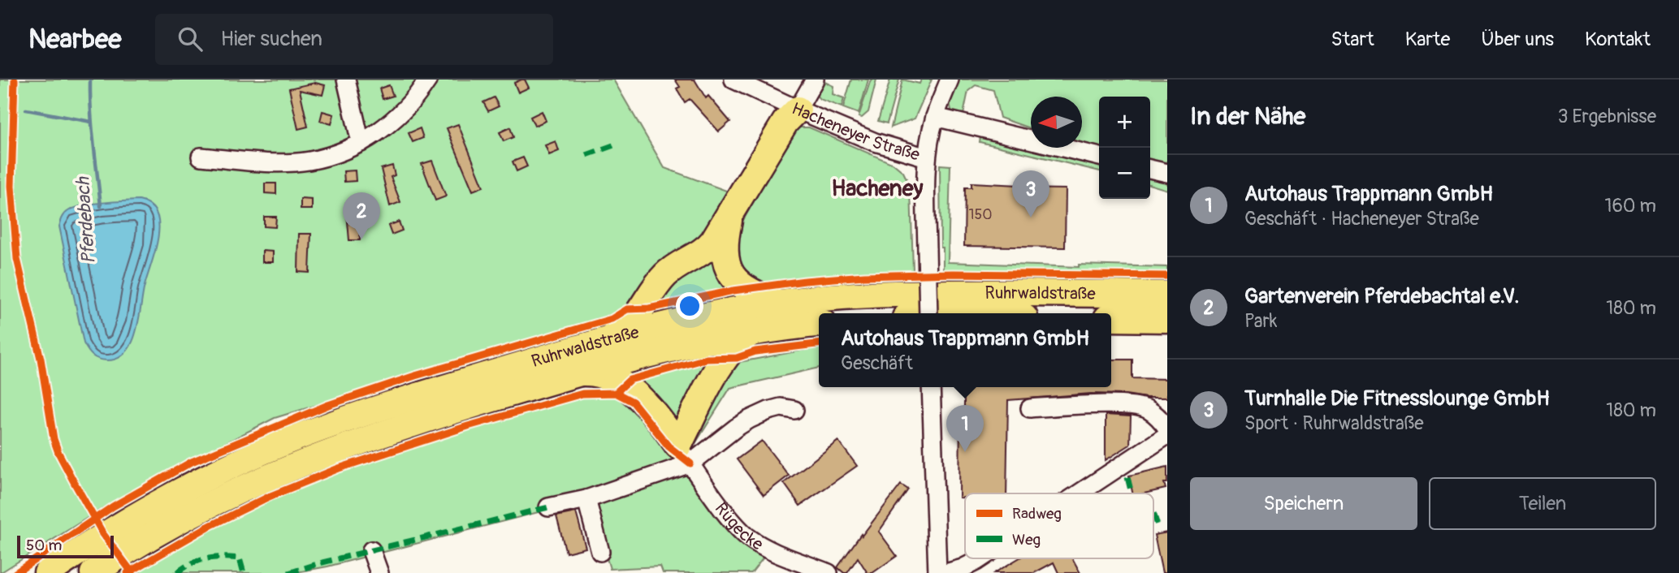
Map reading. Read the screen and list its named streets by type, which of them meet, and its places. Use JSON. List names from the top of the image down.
{
  "streets": {
    "highway": ["Ruhrwaldstraße"],
    "street": ["Hacheneyer Straße", "Rügecke"]
  },
  "districts": ["Hacheney"],
  "water": ["Pferdebach"],
  "house_numbers": ["150"],
  "legend": ["Radweg", "Weg"],
  "scale_bar": "50 m",
  "north": "left",
  "page": {
    "header": "Nearbee",
    "search": "Hier suchen",
    "nav": [
      "Start",
      "Karte",
      "Über uns",
      "Kontakt"
    ],
    "heading": ["In der Nähe", "3 Ergebnisse"],
    "map_buttons": ["+", "−"],
    "list": [
      {
        "mark": "1",
        "name": "Autohaus Trappmann GmbH",
        "note": "Geschäft · Hacheneyer Straße",
        "value": "160 m"
      },
      {
        "mark": "2",
        "name": "Gartenverein Pferdebachtal e.V.",
        "note": "Park",
        "value": "180 m"
      },
      {
        "mark": "3",
        "name": "Turnhalle Die Fitnesslounge GmbH",
        "note": "Sport · Ruhrwaldstraße",
        "value": "180 m"
      }
    ],
    "pins": ["3", "2", "1"],
    "popup": ["Autohaus Trappmann GmbH", "Geschäft"],
    "buttons": ["Speichern", "Teilen"],
    "scale": "50 m"
  }
}
